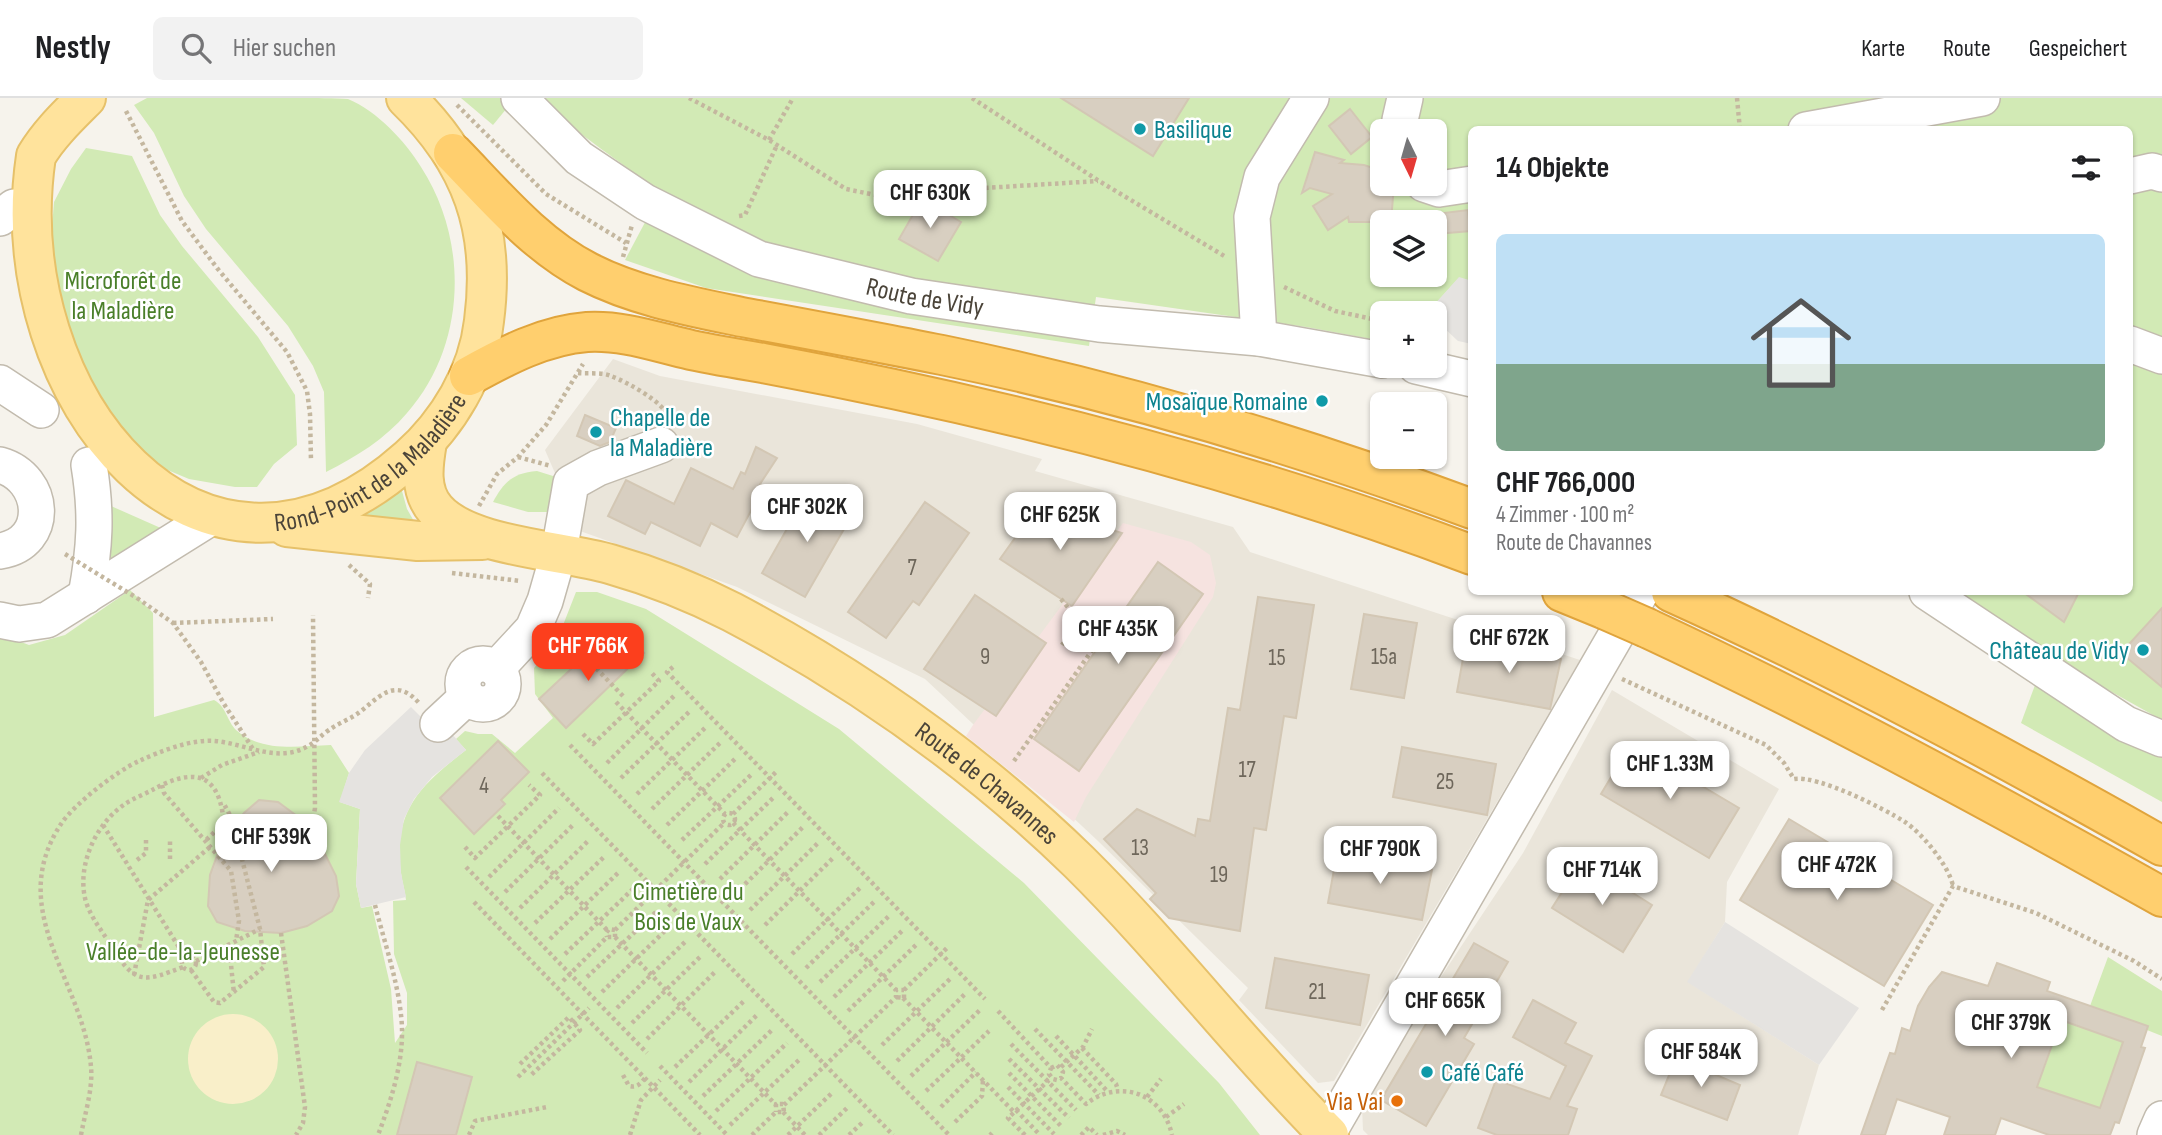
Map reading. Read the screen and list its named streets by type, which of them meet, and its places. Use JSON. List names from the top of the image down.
{
  "streets": {
    "main road": ["Rond-Point de la Maladière", "Route de Chavannes"],
    "street": ["Route de Vidy"]
  },
  "crossings": [
    ["Rond-Point de la Maladière", "Route de Chavannes"]
  ],
  "parks": ["Microforêt de la Maladière", "Cimetière du Bois de Vaux", "Vallée-de-la-Jeunesse"],
  "places": [
    "Basilique",
    "Mosaïque Romaine",
    "Chapelle de la Maladière",
    "Château de Vidy",
    "Café Café",
    "Via Vai"
  ],
  "house_numbers": [
    "7",
    "9",
    "15a",
    "15",
    "17",
    "25",
    "4",
    "13",
    "19",
    "21"
  ],
  "north": "bottom",
  "page": {
    "header": "Nestly",
    "search": "Hier suchen",
    "nav": ["Karte", "Route", "Gespeichert"],
    "map_buttons": ["+", "−"],
    "heading": "14 Objekte",
    "price": [
      "CHF 630K",
      "CHF 302K",
      "CHF 625K",
      "CHF 435K",
      "CHF 672K",
      "CHF 766K",
      "CHF 1.33M",
      "CHF 539K",
      "CHF 790K",
      "CHF 472K",
      "CHF 714K",
      "CHF 665K",
      "CHF 379K",
      "CHF 584K"
    ],
    "list": [
      {
        "name": "CHF 766,000",
        "note": "4 Zimmer · 100 m² · Route de Chavannes"
      }
    ]
  }
}
